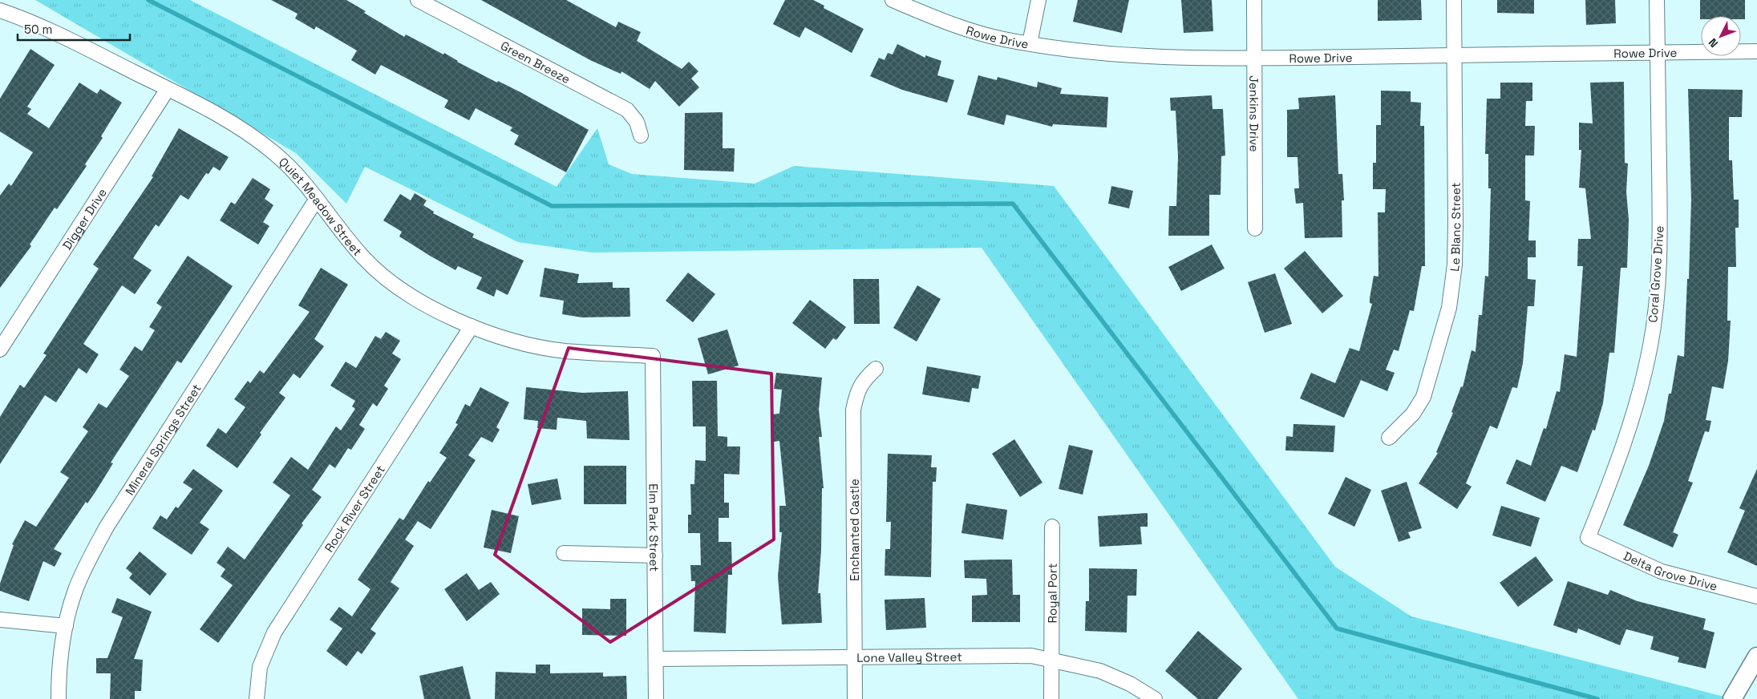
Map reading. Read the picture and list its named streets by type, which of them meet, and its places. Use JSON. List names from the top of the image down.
{
  "streets": {
    "street": [
      "Rowe Drive",
      "Green Breeze",
      "Jenkins Drive",
      "Quiet Meadow Street",
      "Digger Drive",
      "Le Blanc Street",
      "Coral Grove Drive",
      "Mineral Springs Street",
      "Rock River Street",
      "Elm Park Street",
      "Enchanted Castle",
      "Delta Grove Drive",
      "Royal Port",
      "Lone Valley Street"
    ]
  },
  "crossings": [
    ["Rowe Drive", "Jenkins Drive"],
    ["Rowe Drive", "Le Blanc Street"],
    ["Rowe Drive", "Coral Grove Drive"],
    ["Quiet Meadow Street", "Digger Drive"],
    ["Quiet Meadow Street", "Mineral Springs Street"],
    ["Quiet Meadow Street", "Rock River Street"],
    ["Quiet Meadow Street", "Elm Park Street"],
    ["Coral Grove Drive", "Delta Grove Drive"],
    ["Elm Park Street", "Lone Valley Street"],
    ["Enchanted Castle", "Lone Valley Street"],
    ["Royal Port", "Lone Valley Street"]
  ],
  "scale_bar": "50 m",
  "north": "bottom left"
}
